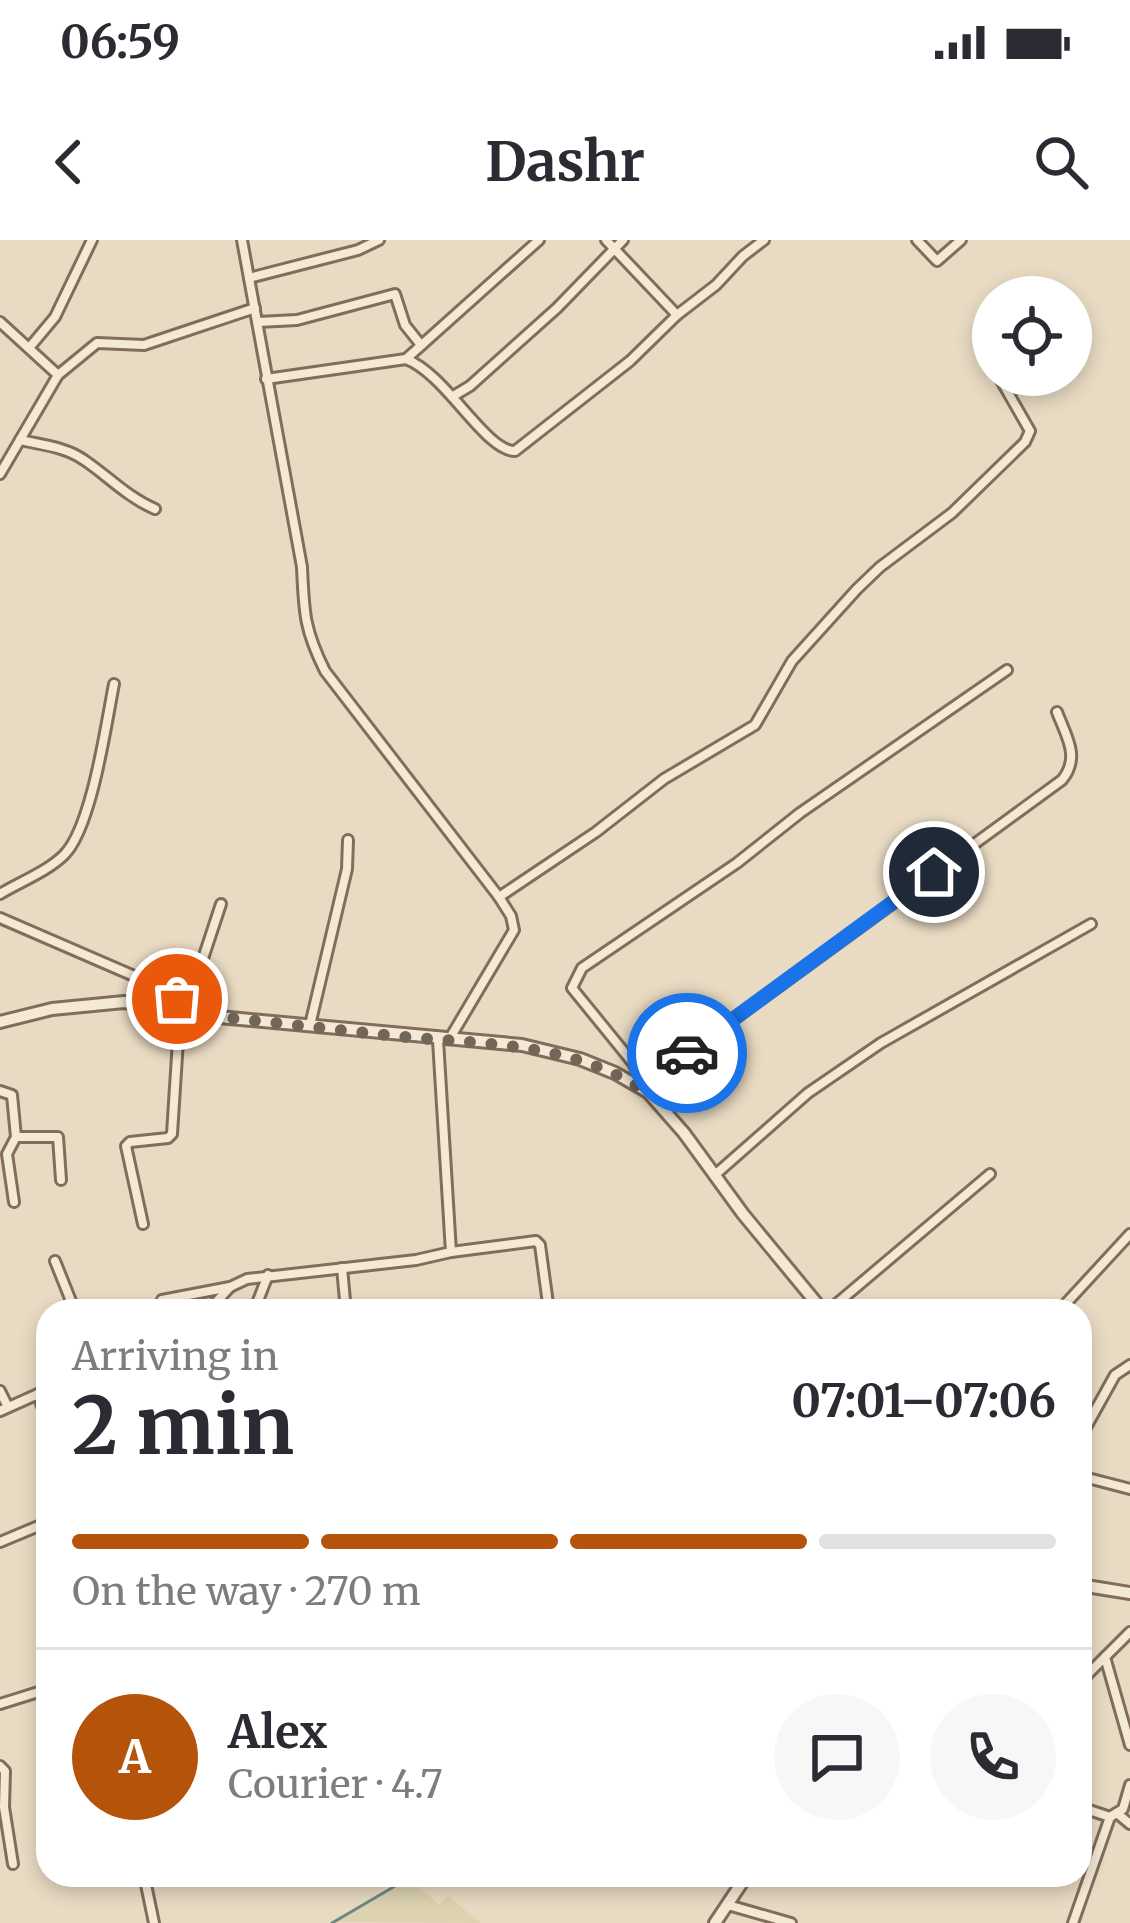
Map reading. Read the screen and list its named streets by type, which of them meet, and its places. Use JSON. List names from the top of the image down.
{
  "page": {
    "status": "06:59",
    "header": "Dashr",
    "heading": ["2 min", "Arriving in", "07:01–07:06"],
    "panel": ["Alex", "Courier · 4.7"],
    "bar": "On the way · 270 m",
    "round": "A"
  }
}
